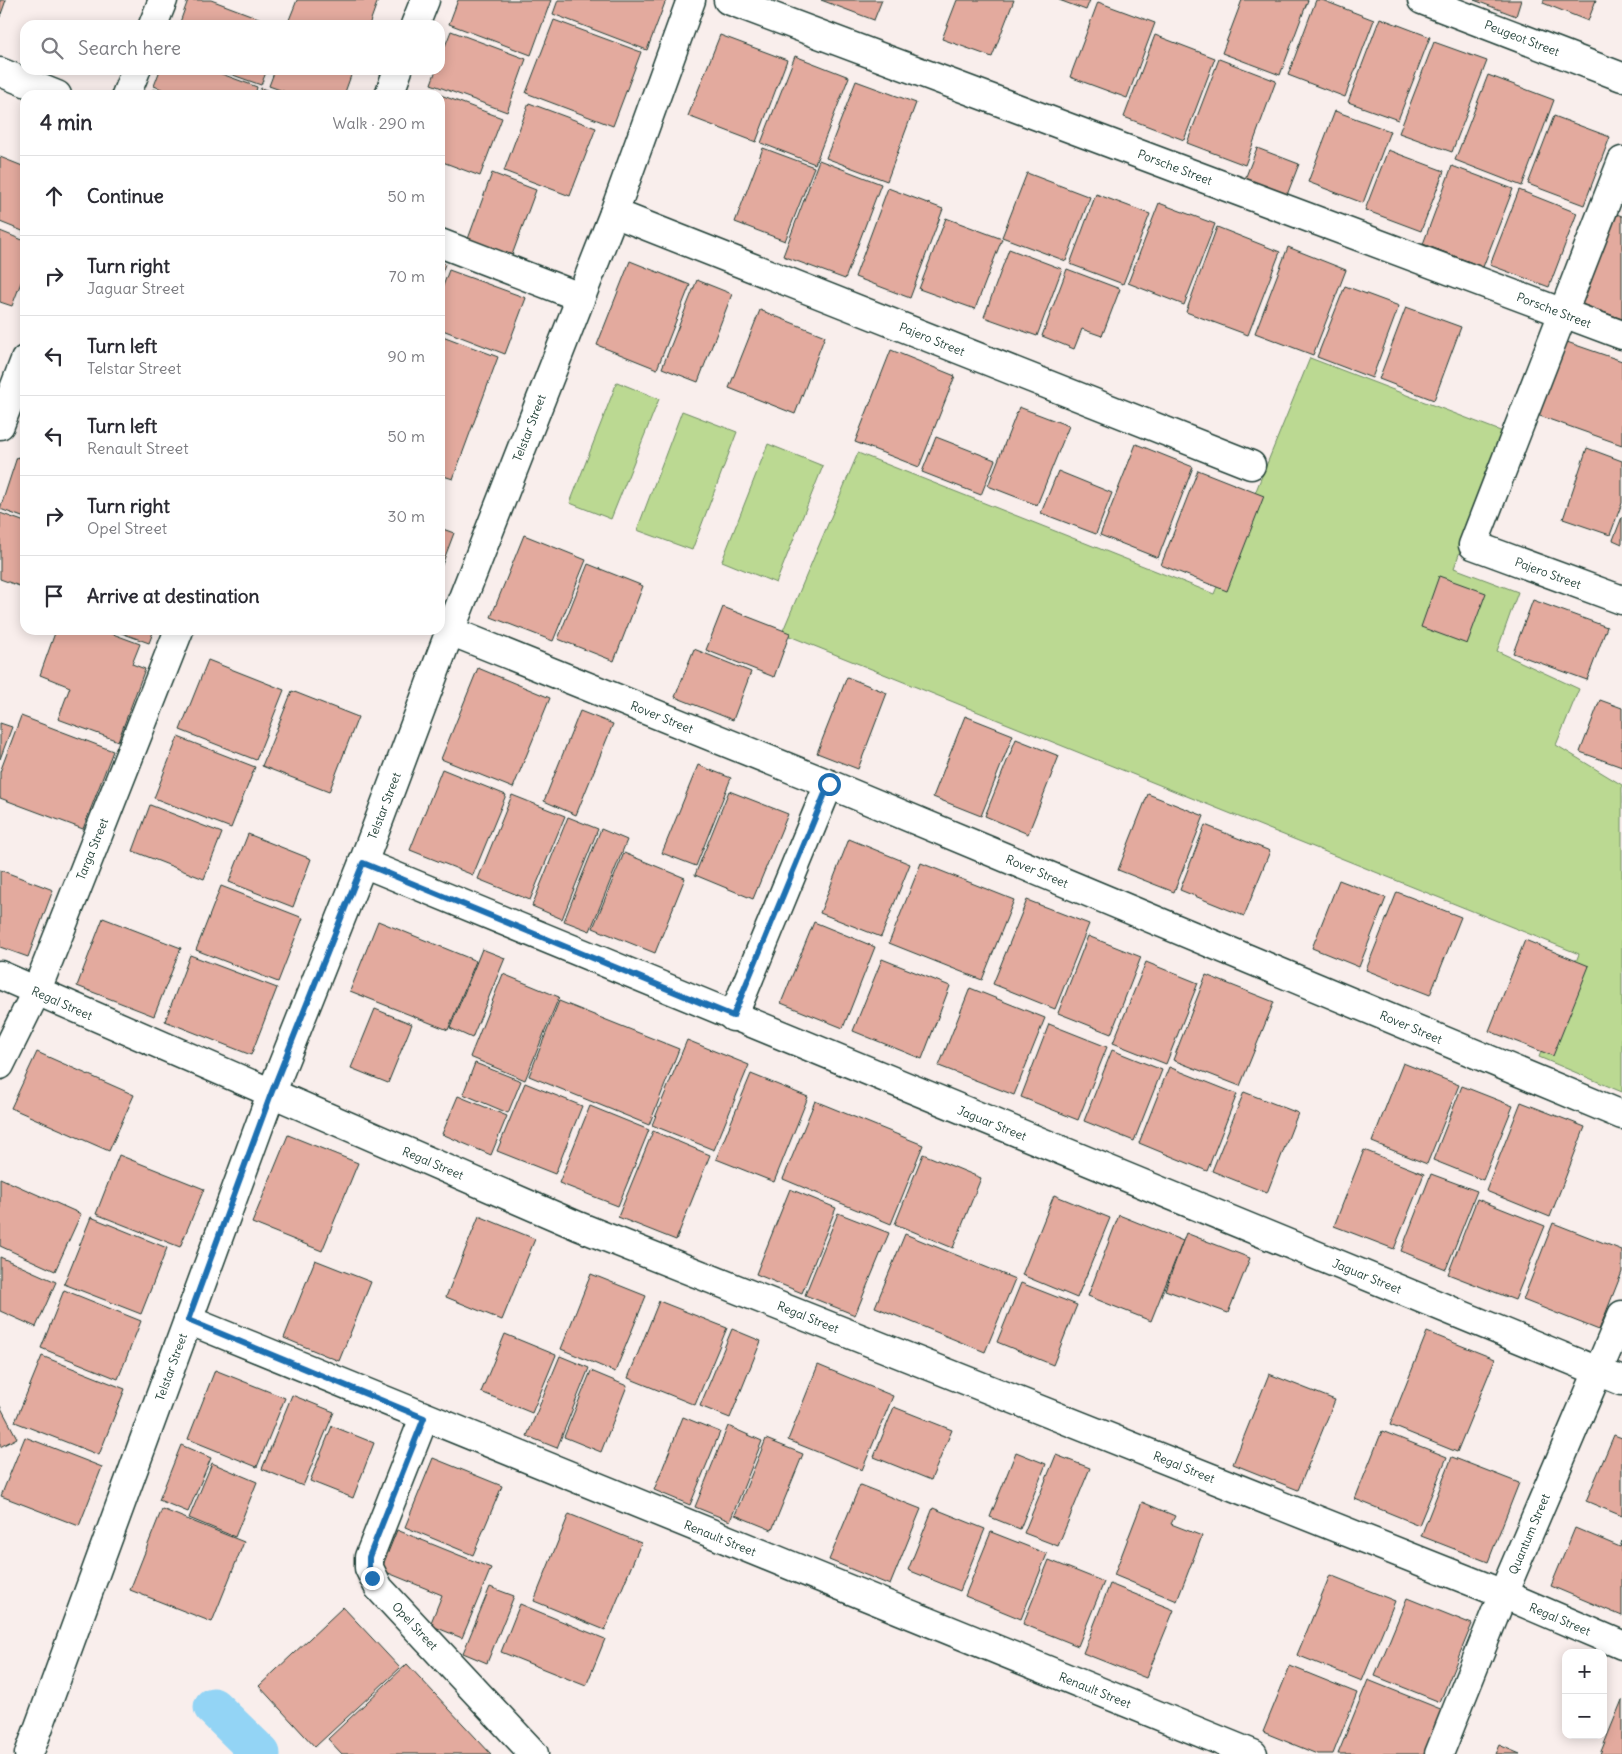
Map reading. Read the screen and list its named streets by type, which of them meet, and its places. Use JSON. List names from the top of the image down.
{
  "streets": {
    "street": [
      "Peugeot Street",
      "Porsche Street",
      "Pajero Street",
      "Telstar Street",
      "Rover Street",
      "Targa Street",
      "Regal Street",
      "Jaguar Street",
      "Quantum Street",
      "Renault Street",
      "Opel Street"
    ]
  },
  "crossings": [
    ["Porsche Street", "Pajero Street"],
    ["Pajero Street", "Telstar Street"],
    ["Telstar Street", "Rover Street"],
    ["Telstar Street", "Regal Street"],
    ["Telstar Street", "Jaguar Street"],
    ["Telstar Street", "Renault Street"],
    ["Targa Street", "Regal Street"],
    ["Regal Street", "Quantum Street"],
    ["Jaguar Street", "Quantum Street"],
    ["Renault Street", "Opel Street"]
  ],
  "page": {
    "search": "Search here",
    "heading": ["4 min", "Walk · 290 m"],
    "list": [
      ["Continue", "50 m"],
      ["Turn right", "Jaguar Street", "70 m"],
      ["Turn left", "Telstar Street", "90 m"],
      ["Turn left", "Renault Street", "50 m"],
      ["Turn right", "Opel Street", "30 m"],
      "Arrive at destination"
    ],
    "map_buttons": ["+", "−"]
  }
}
